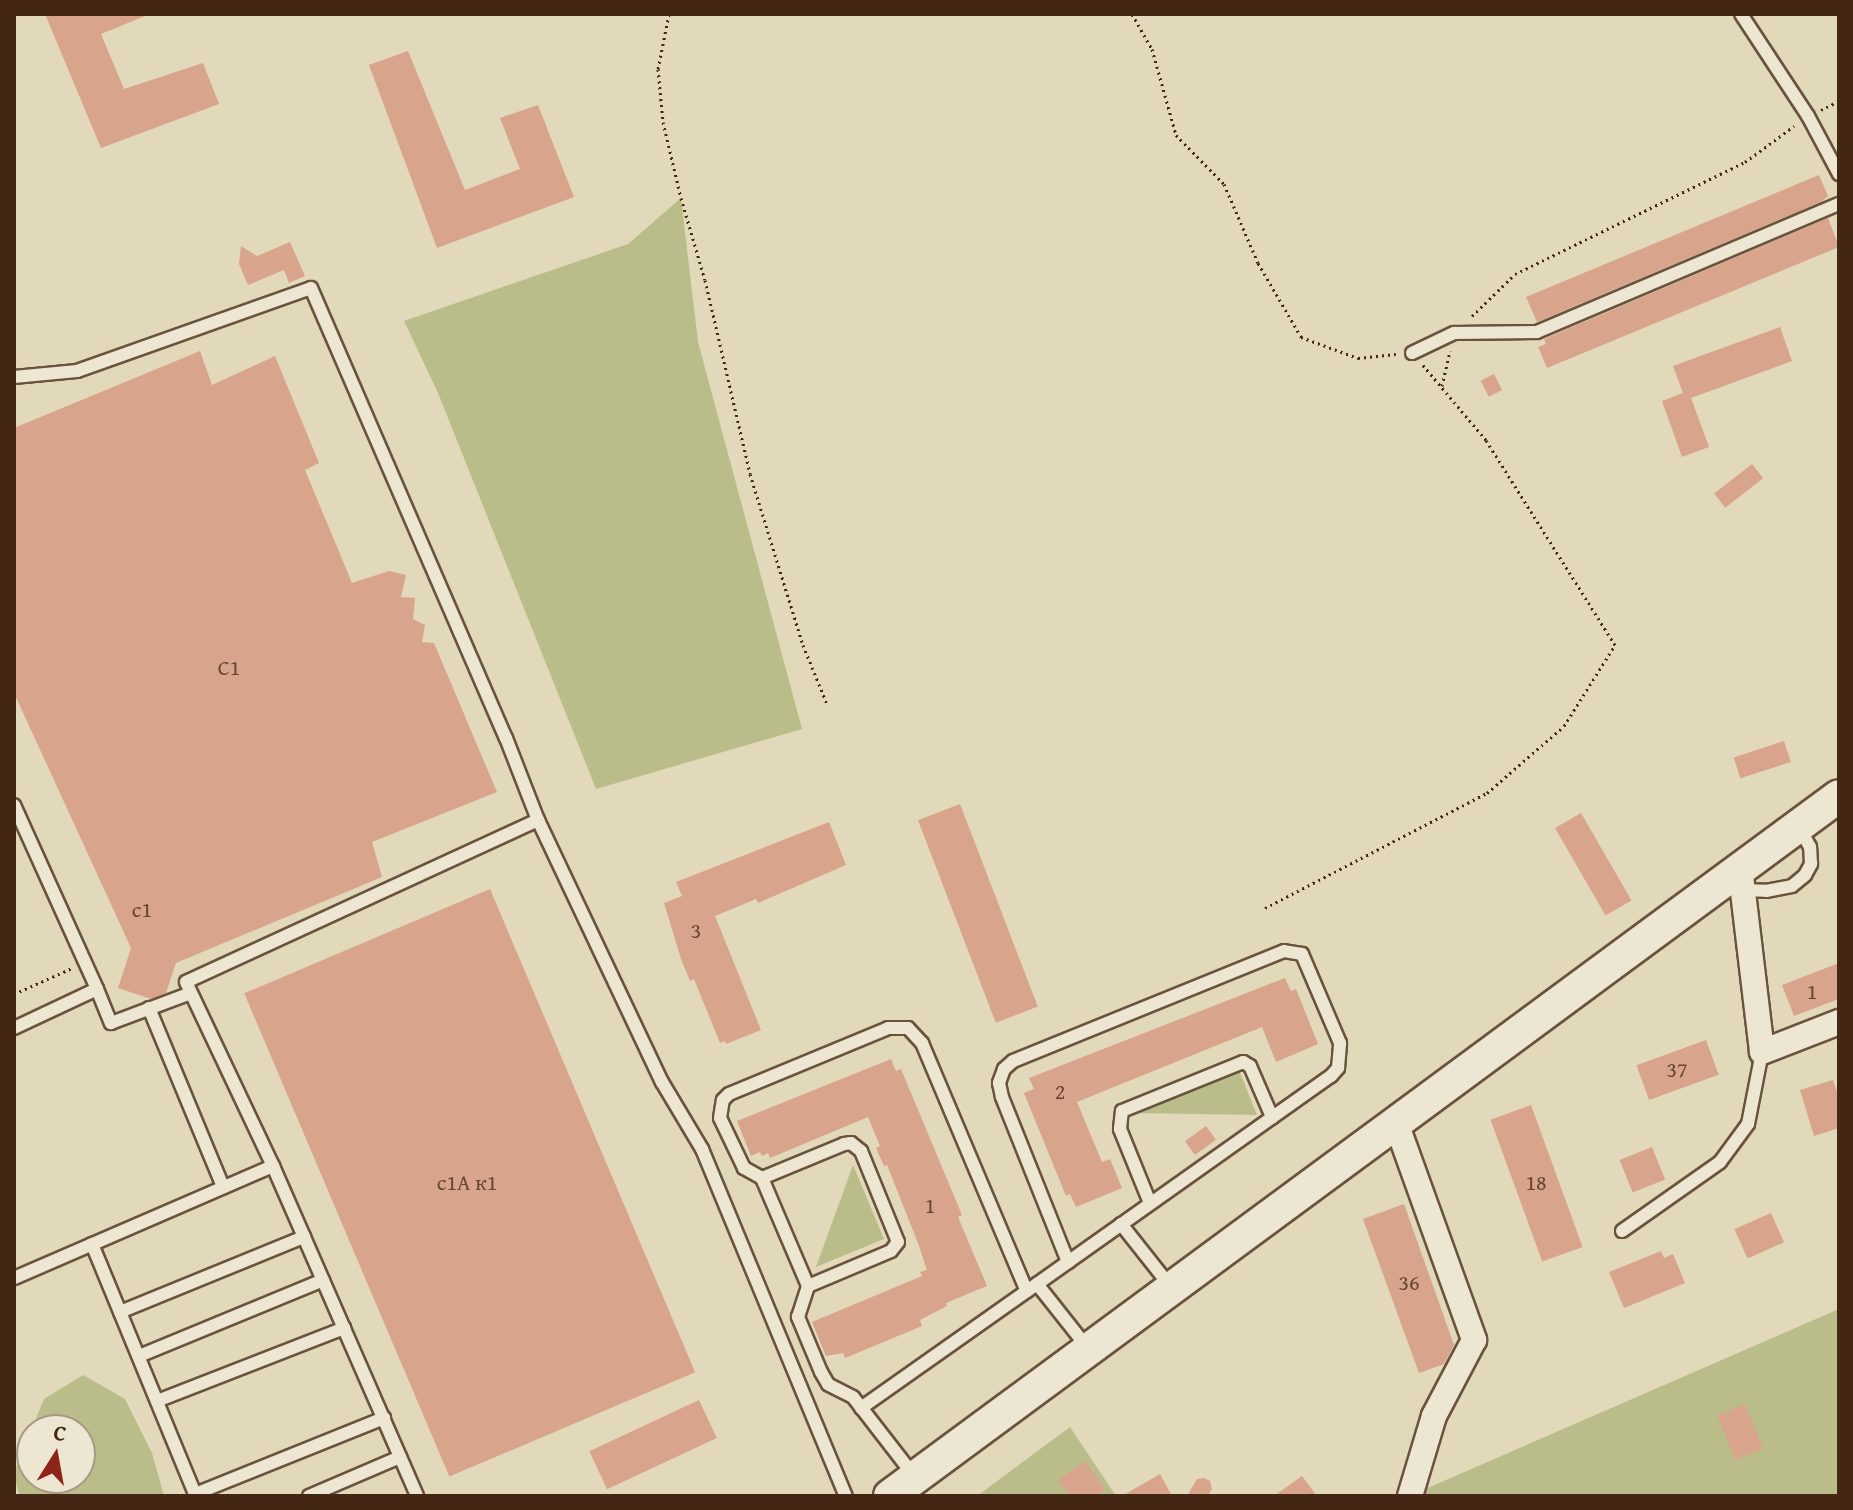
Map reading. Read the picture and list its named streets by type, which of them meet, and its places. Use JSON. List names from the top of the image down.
{
  "house_numbers": [
    "С1",
    "с1",
    "3",
    "1",
    "37",
    "2",
    "с1А к1",
    "18",
    "1",
    "36"
  ],
  "north": "top"
}
